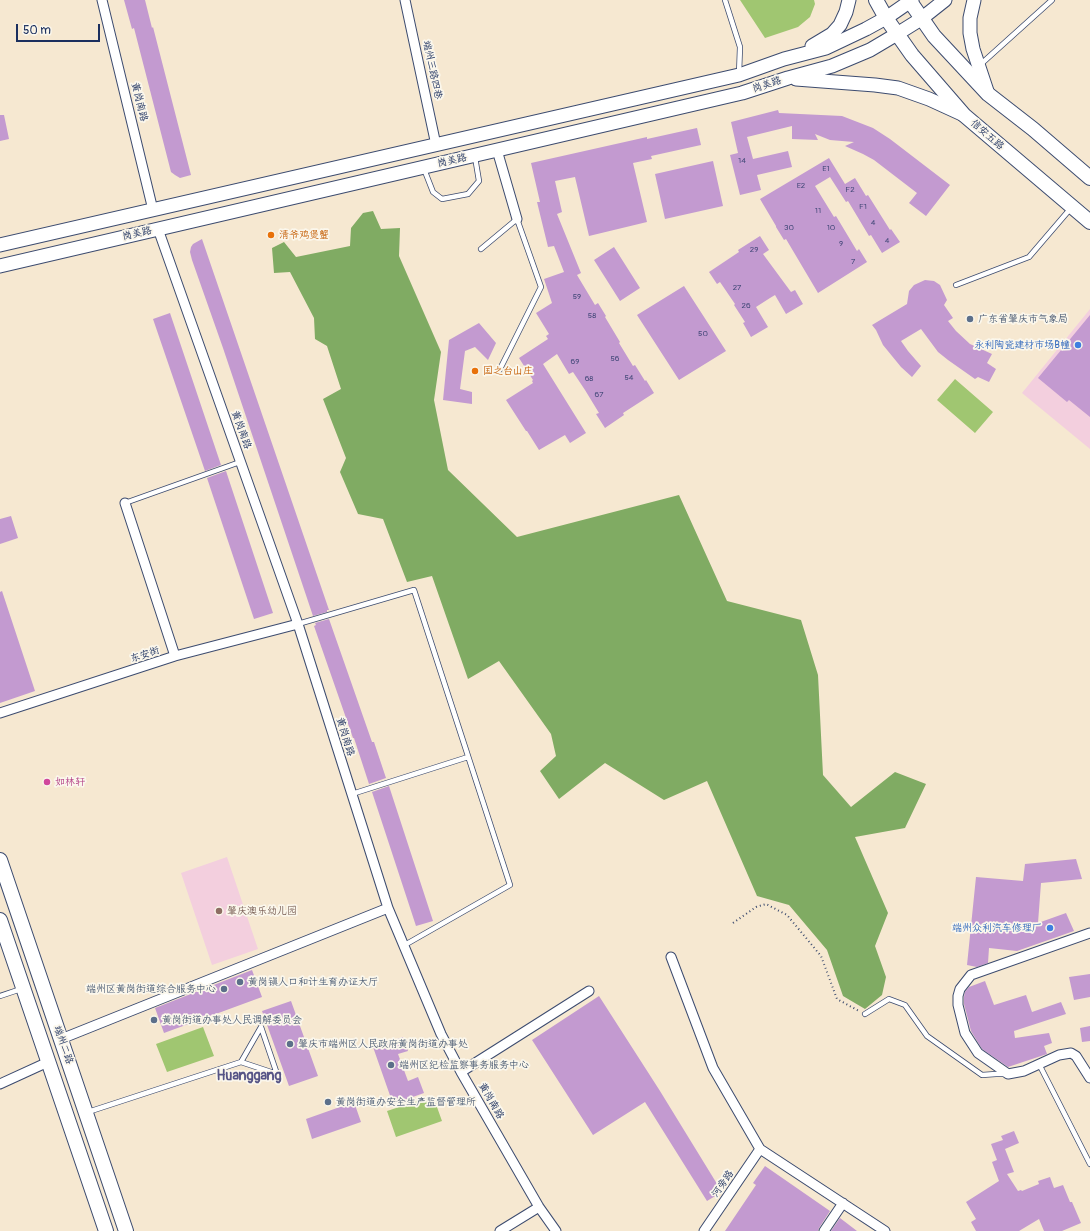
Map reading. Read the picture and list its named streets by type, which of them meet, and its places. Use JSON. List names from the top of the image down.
{
  "streets": {
    "main road": ["岗美路", "信安五路", "端州二路"],
    "street": [
      "端州三路四巷",
      "黄岗南路",
      "东安街",
      "河旁路"
    ]
  },
  "crossings": [
    ["端州三路四巷", "岗美路"],
    ["岗美路", "黄岗南路"],
    ["岗美路", "信安五路"],
    ["黄岗南路", "东安街"]
  ],
  "districts": ["Huanggang"],
  "places": [
    "清爷鸡煲蟹",
    "广东省肇庆市气象局",
    "永利陶瓷建材市场B幢",
    "国之台山庄",
    "如林轩",
    "肇庆澳乐幼儿园",
    "端州众利汽车修理厂",
    "黄岗镇人口和计生育办证大厅",
    "端州区黄岗街道综合服务中心",
    "黄岗街道办事处人民调解委员会",
    "肇庆市端州区人民政府黄岗街道办事处",
    "端州区纪检监察事务服务中心",
    "黄岗街道办安全生产监督管理所"
  ],
  "house_numbers": [
    "14",
    "E1",
    "E2",
    "F2",
    "F1",
    "11",
    "4",
    "30",
    "10",
    "4",
    "9",
    "29",
    "7",
    "27",
    "59",
    "26",
    "58",
    "50",
    "56",
    "69",
    "54",
    "68",
    "67"
  ],
  "scale_bar": "50 m"
}
